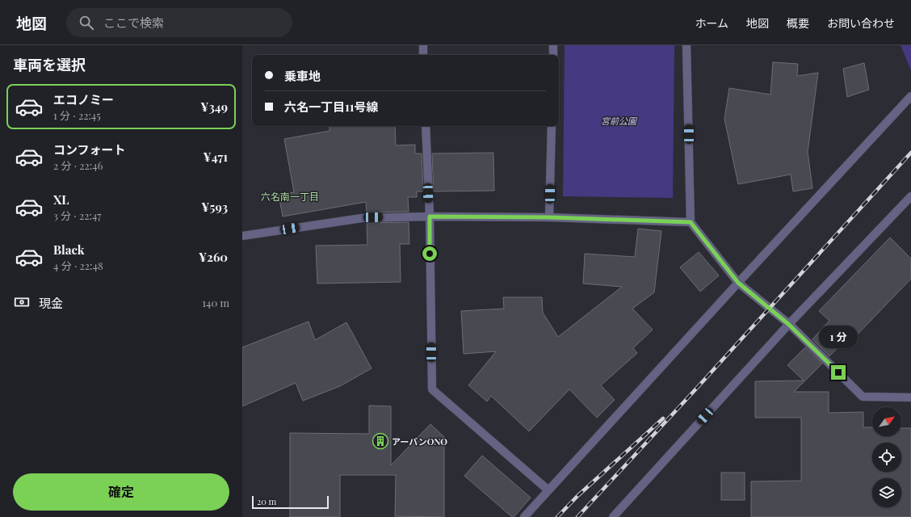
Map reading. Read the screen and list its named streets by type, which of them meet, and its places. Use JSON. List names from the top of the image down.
{
  "districts": ["六名南一丁目"],
  "parks": ["宮前公園"],
  "places": {
    "building": ["アーバンONO"]
  },
  "scale_bar": "20 m",
  "north": "top right",
  "page": {
    "header": "地図",
    "search": "ここで検索",
    "nav": [
      "ホーム",
      "地図",
      "概要",
      "お問い合わせ"
    ],
    "heading": "車両を選択",
    "banner": ["乗車地", "六名一丁目11号線"],
    "list": [
      {
        "name": "エコノミー",
        "note": "1 分 · 22:45",
        "value": "¥349"
      },
      {
        "name": "コンフォート",
        "note": "2 分 · 22:46",
        "value": "¥471"
      },
      {
        "name": "XL",
        "note": "3 分 · 22:47",
        "value": "¥593"
      },
      {
        "name": "Black",
        "note": "4 分 · 22:48",
        "value": "¥260"
      }
    ],
    "pay": ["現金", "140 m"],
    "bubble": "1 分",
    "buttons": "確定",
    "scale": "20 m"
  }
}
